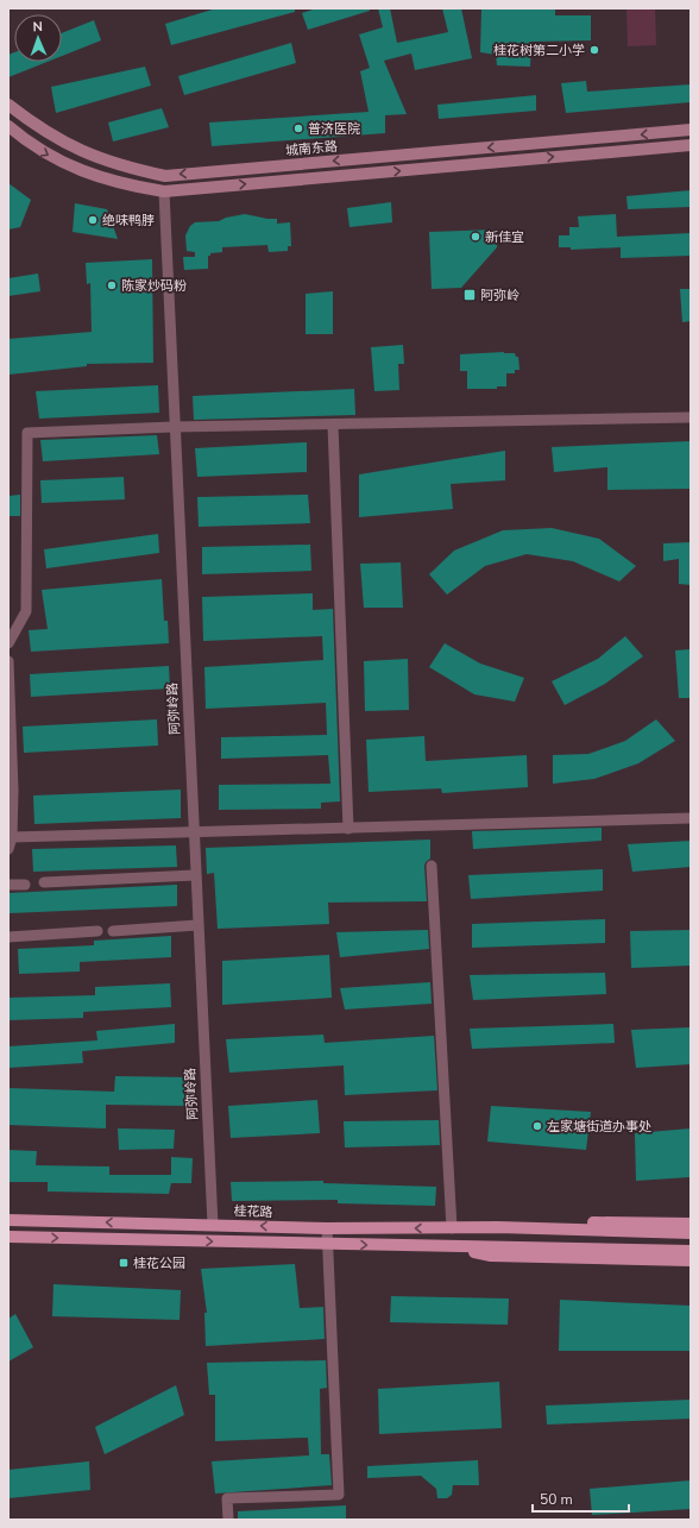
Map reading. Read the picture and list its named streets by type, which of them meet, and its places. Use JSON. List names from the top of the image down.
{
  "streets": {
    "main road": ["城南东路", "桂花路"],
    "street": ["阿弥岭路"]
  },
  "crossings": [
    ["阿弥岭路", "桂花路"]
  ],
  "places": {
    "other": [
      "桂花树第二小学",
      "普济医院",
      "绝味鸭脖",
      "新佳宜",
      "陈家炒码粉",
      "左家塘街道办事处"
    ],
    "transit": ["阿弥岭", "桂花公园"]
  },
  "scale_bar": "50 m",
  "north": "top"
}
